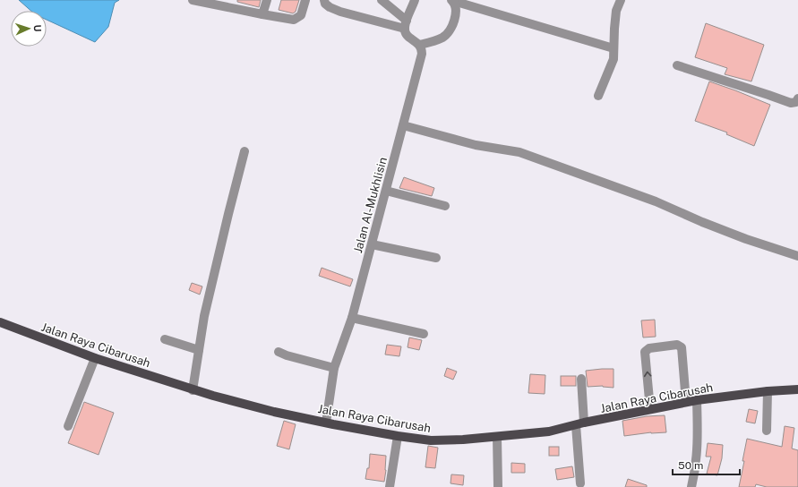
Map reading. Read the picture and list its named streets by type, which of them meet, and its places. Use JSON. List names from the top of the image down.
{
  "streets": {
    "main road": ["Jalan Raya Cibarusah"],
    "street": ["Jalan Al-Mukhlisin"]
  },
  "crossings": [
    ["Jalan Al-Mukhlisin", "Jalan Raya Cibarusah"]
  ],
  "scale_bar": "50 m",
  "north": "right"
}
